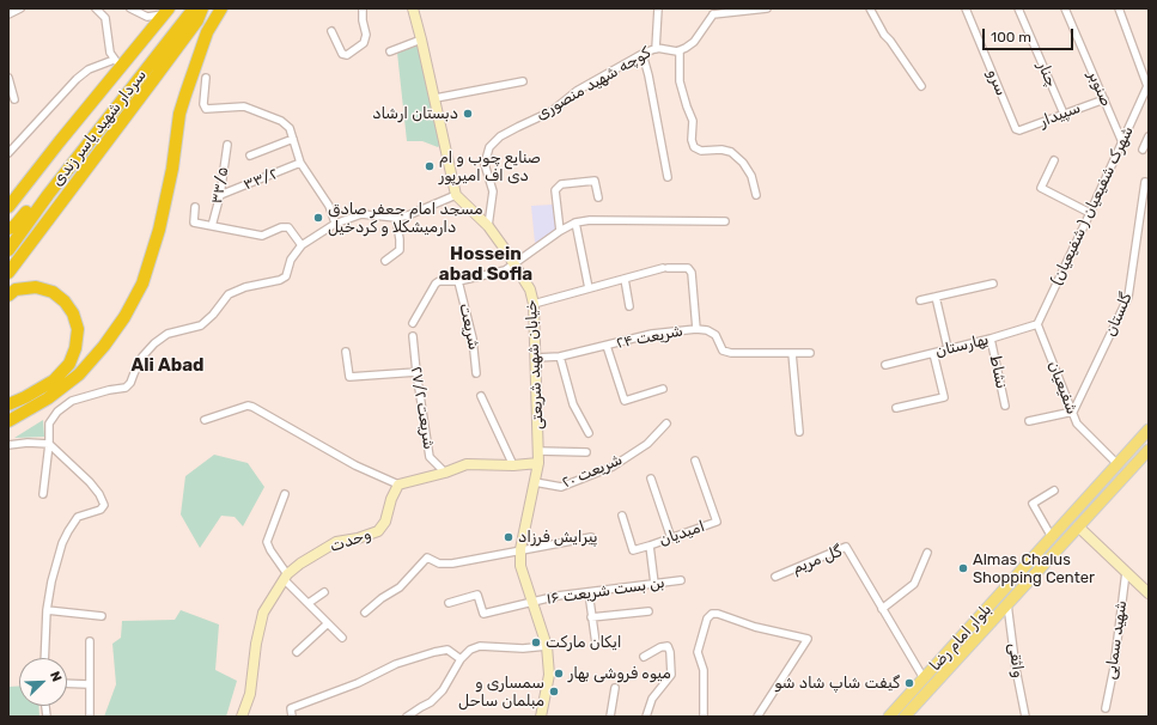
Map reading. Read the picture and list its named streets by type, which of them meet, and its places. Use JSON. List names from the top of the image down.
{
  "streets": {
    "highway": ["سردار شهید یاسر زندی"],
    "main road": ["بلوار امام رضا"],
    "street": [
      "چنار",
      "سرو",
      "کوچه شهید منصوری",
      "صنوبر",
      "سپیدار",
      "۳۳/۲",
      "۳۳/۵",
      "شهرک شفیعیان ( شفیعیان)",
      "گلستان",
      "شریعت",
      "شریعت ۲۴",
      "بهارستان",
      "خیابان شهید شریعتی",
      "نشاط",
      "شفیعیان",
      "شریعت ۲۷/۲",
      "شریعت ۲۰",
      "امیدیان",
      "وحدت",
      "گل مریم",
      "بن بست شریعت ۱۶",
      "شهید سمایی",
      "واثقی"
    ]
  },
  "crossings": [
    ["چنار", "سپیدار"],
    ["سرو", "سپیدار"],
    ["کوچه شهید منصوری", "خیابان شهید شریعتی"],
    ["صنوبر", "سپیدار"],
    ["صنوبر", "شهرک شفیعیان ( شفیعیان)"],
    ["۳۳/۲", "۳۳/۵"],
    ["شهرک شفیعیان ( شفیعیان)", "بهارستان"],
    ["شهرک شفیعیان ( شفیعیان)", "شفیعیان"],
    ["گلستان", "شفیعیان"],
    ["شریعت ۲۴", "خیابان شهید شریعتی"],
    ["بهارستان", "نشاط"],
    ["بهارستان", "شفیعیان"],
    ["خیابان شهید شریعتی", "شریعت ۲۰"],
    ["خیابان شهید شریعتی", "بن بست شریعت ۱۶"],
    ["شفیعیان", "بلوار امام رضا"],
    ["امیدیان", "بن بست شریعت ۱۶"],
    ["بلوار امام رضا", "واثقی"]
  ],
  "districts": ["Hossein abad Sofla", "Ali Abad"],
  "places": [
    "دبستان ارشاد",
    "صنایع چوب و ام دی اف امیرپور",
    "مسجد امام جعفر صادق دارمیشکلا و کردخیل",
    "پیرایش فرزاد",
    "Almas Chalus Shopping Center",
    "ایکان مارکت",
    "میوه فروشی بهار",
    "گیفت شاپ شاد شو",
    "سمساری و مبلمان ساحل"
  ],
  "scale_bar": "100 m",
  "north": "top right"
}
